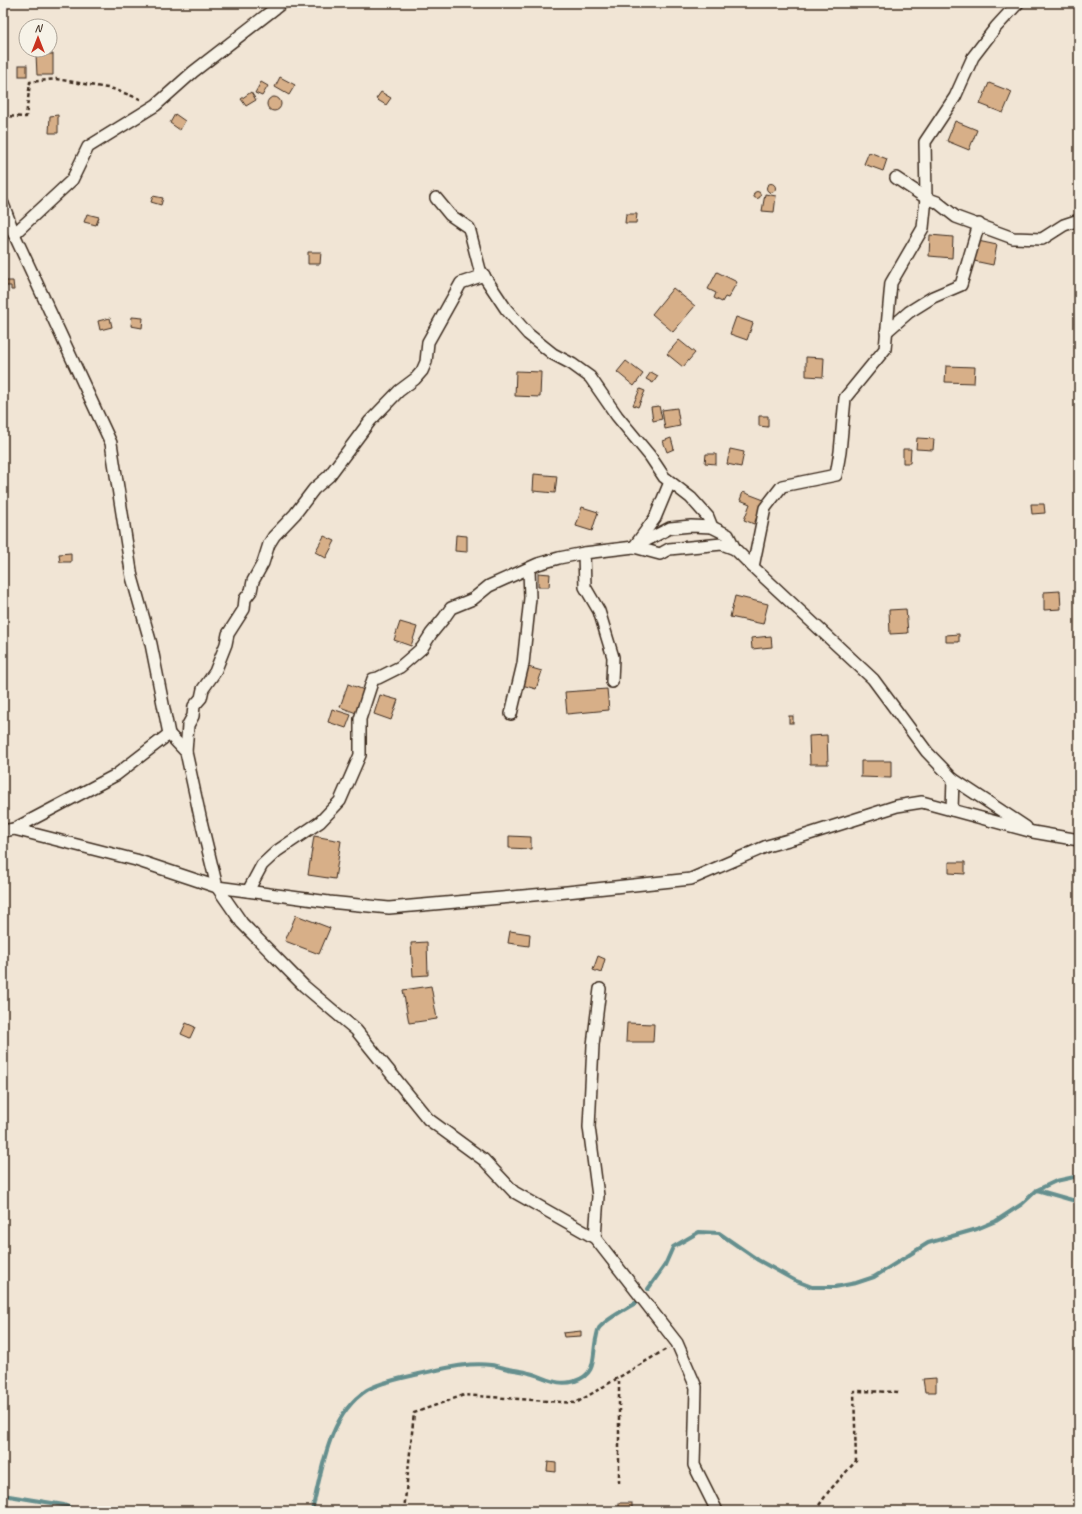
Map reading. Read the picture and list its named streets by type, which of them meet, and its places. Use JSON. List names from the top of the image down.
{
  "north": "top"
}
